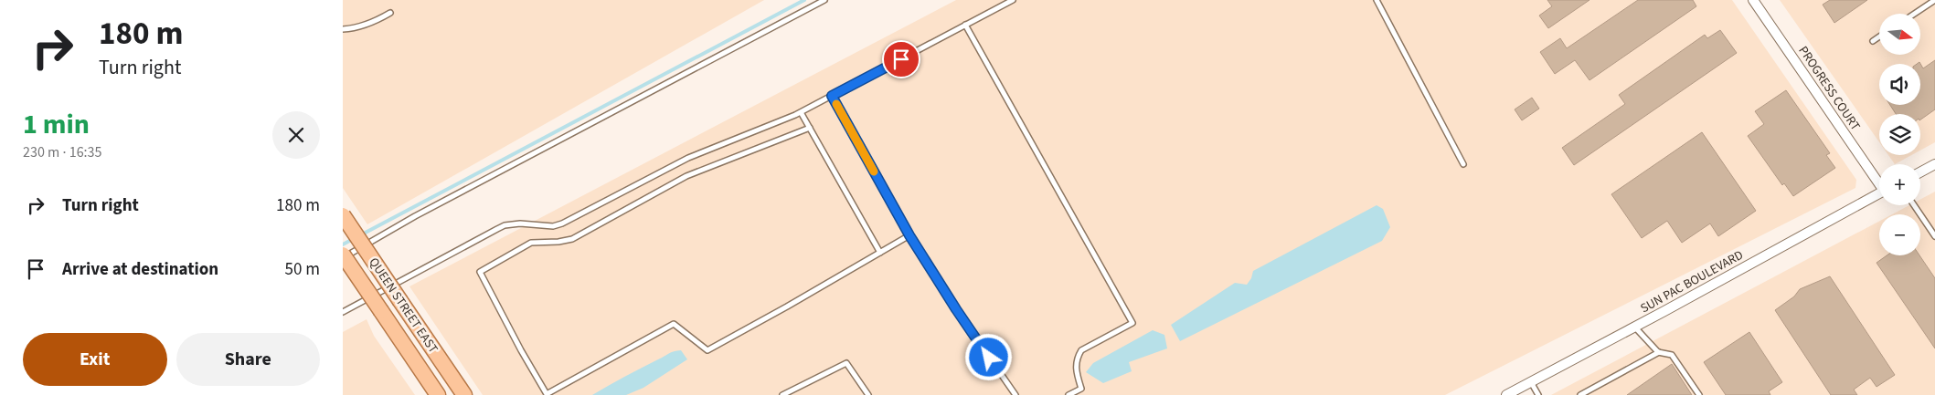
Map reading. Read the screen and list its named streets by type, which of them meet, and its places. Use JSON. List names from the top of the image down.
{
  "streets": {
    "main road": ["QUEEN STREET EAST"],
    "street": ["PROGRESS COURT", "SUN PAC BOULEVARD"]
  },
  "north": "right",
  "page": {
    "turn": ["180 m", "Turn right"],
    "map_buttons": ["+", "−"],
    "heading": ["1 min", "230 m · 16:35"],
    "list": [
      {
        "name": "Turn right",
        "value": "180 m"
      },
      {
        "name": "Arrive at destination",
        "value": "50 m"
      }
    ],
    "buttons": ["Exit", "Share"]
  }
}
